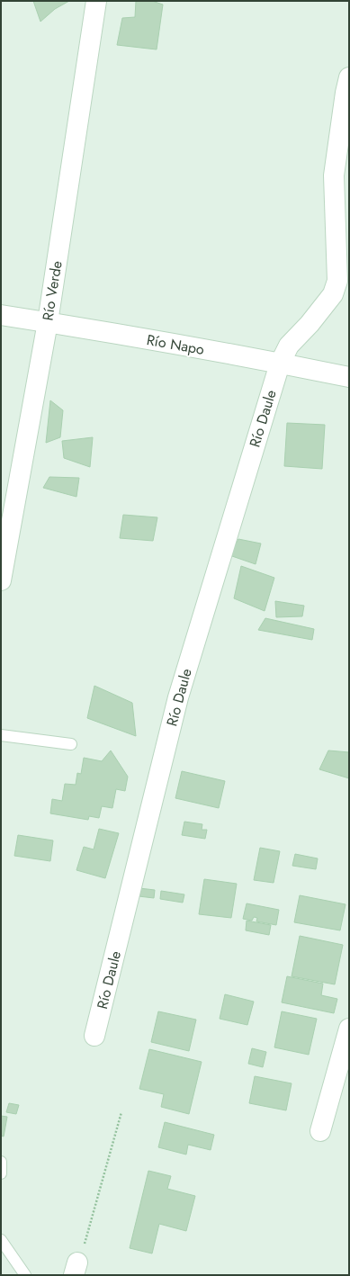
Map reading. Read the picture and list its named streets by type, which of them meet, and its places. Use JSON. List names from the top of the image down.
{
  "streets": {
    "street": ["Río Verde", "Río Napo", "Río Daule"]
  },
  "crossings": [
    ["Río Verde", "Río Napo"],
    ["Río Napo", "Río Daule"]
  ]
}
